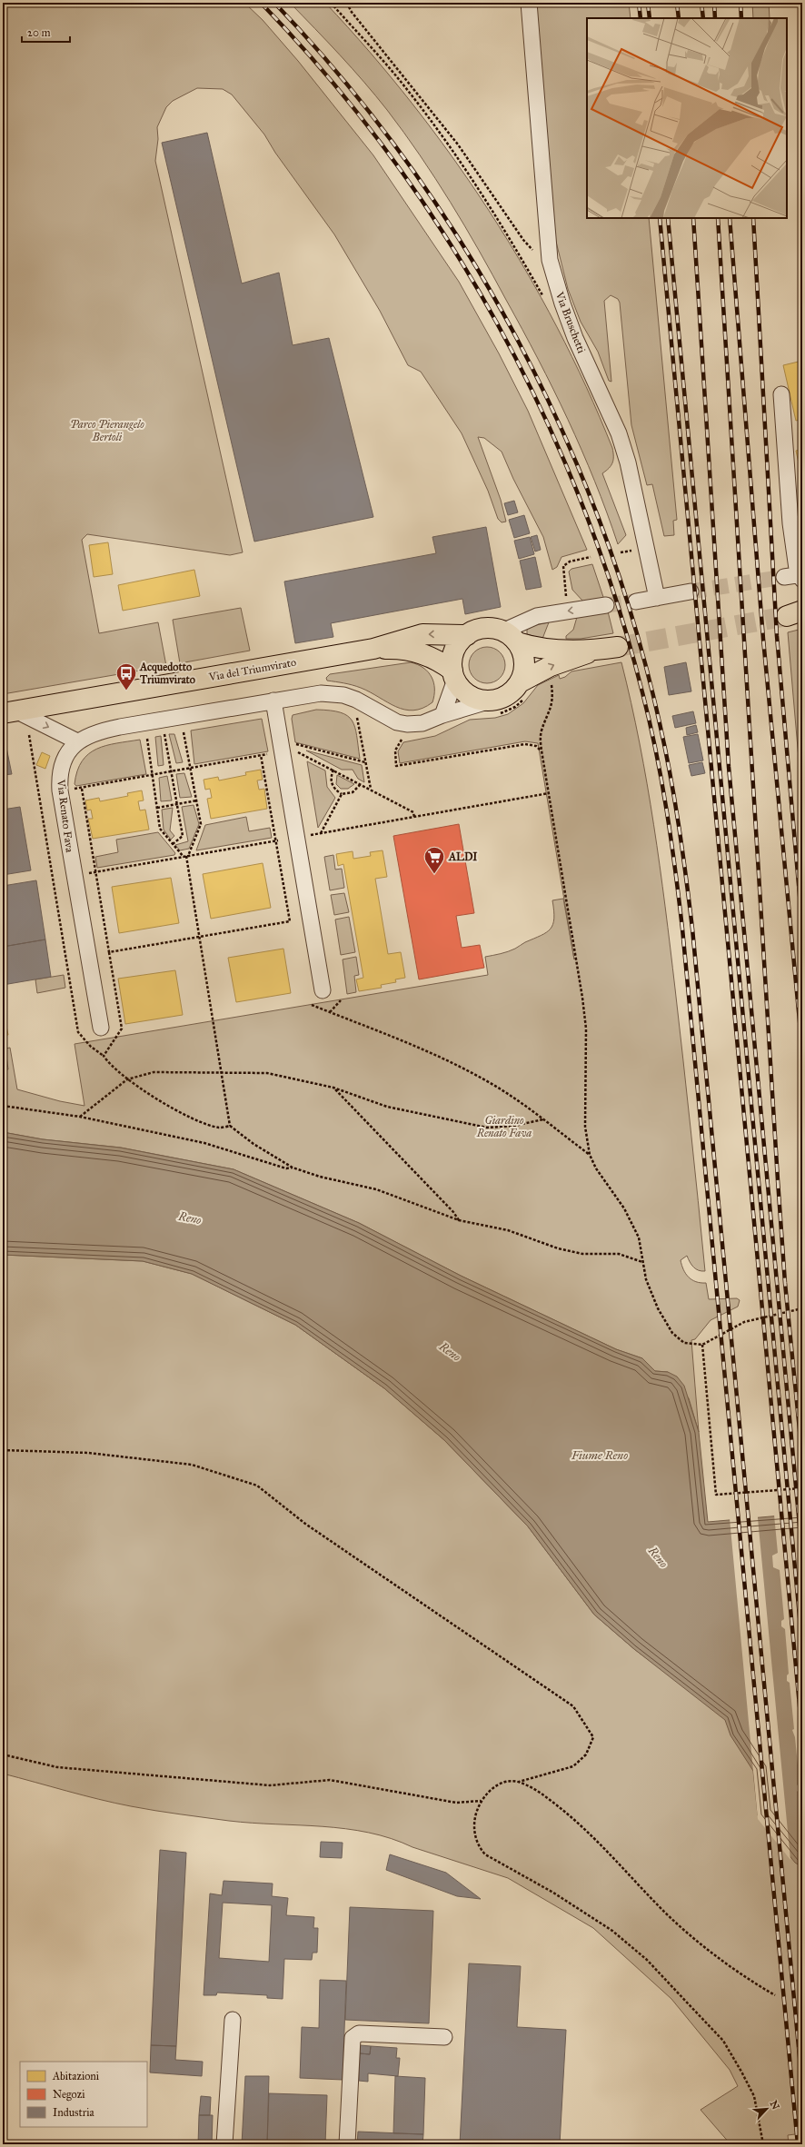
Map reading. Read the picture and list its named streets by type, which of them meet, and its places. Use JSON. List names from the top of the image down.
{
  "streets": {
    "main road": ["Via del Triumvirato"],
    "street": ["Via Bruschetti", "Via Renato Fava"]
  },
  "water": ["Reno", "Fiume Reno"],
  "parks": ["Parco Pierangelo Bertoli", "Giardino Renato Fava"],
  "places": {
    "bus stop": ["Acquedotto Triumvirato"],
    "supermarket": ["ALDI"]
  },
  "legend": ["Abitazioni", "Negozi", "Industria"],
  "scale_bar": "20 m",
  "north": "top right"
}
